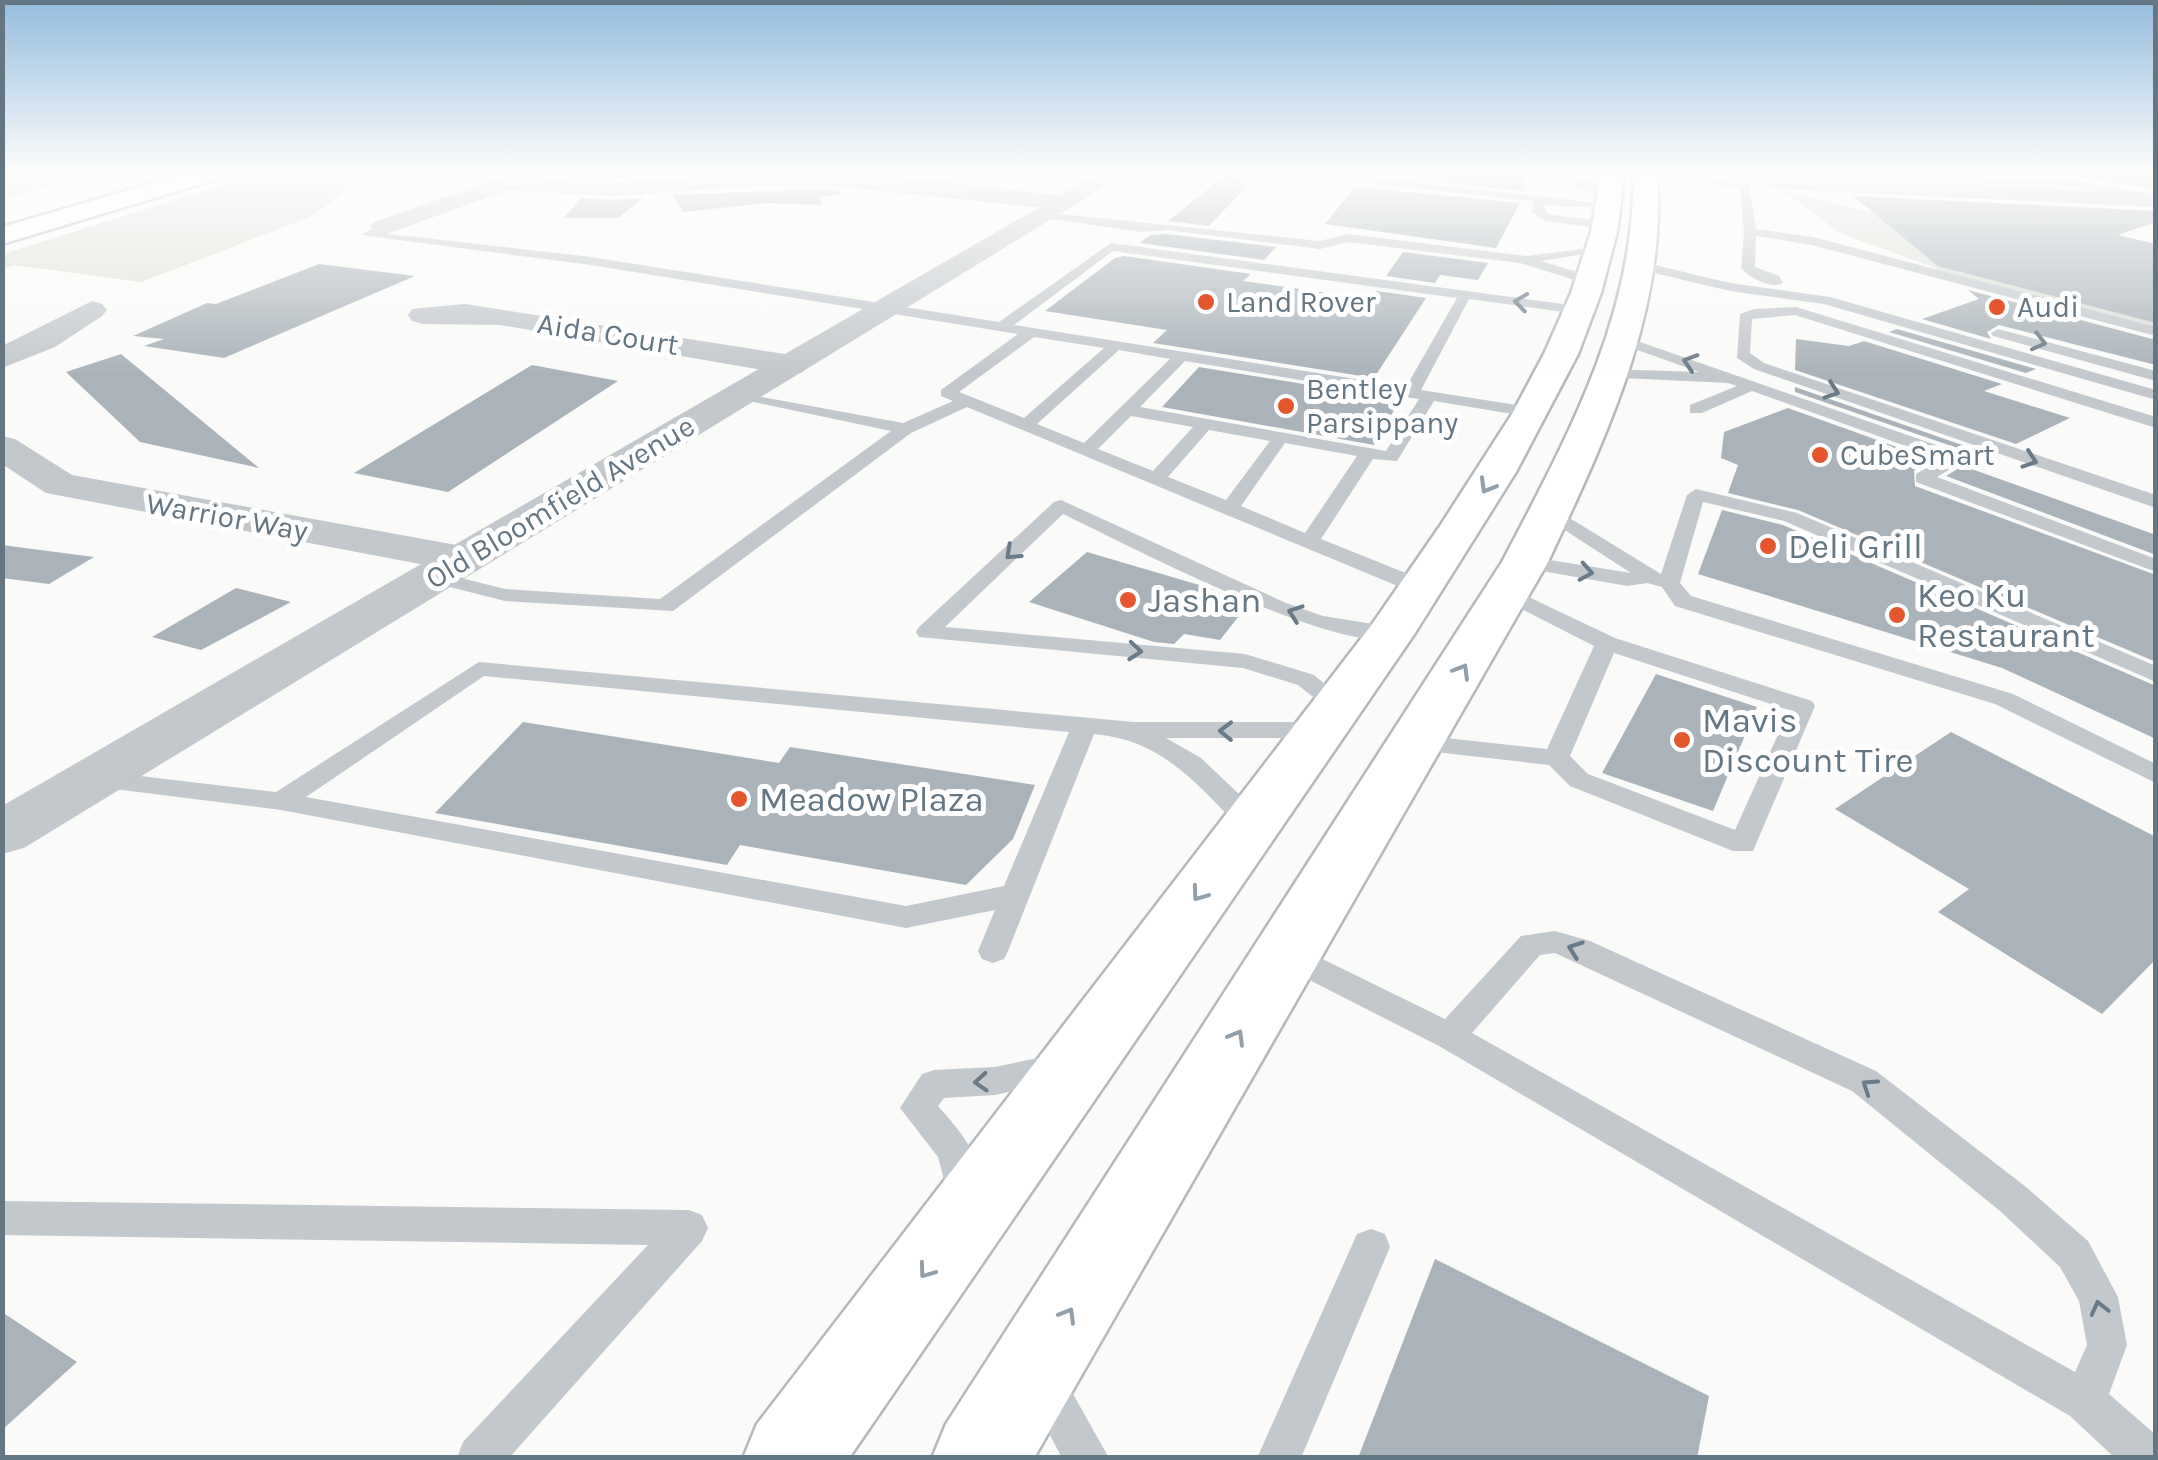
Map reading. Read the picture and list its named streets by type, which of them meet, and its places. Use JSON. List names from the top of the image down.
{
  "streets": {
    "street": ["Aida Court", "Old Bloomfield Avenue", "Warrior Way"]
  },
  "crossings": [
    ["Aida Court", "Old Bloomfield Avenue"],
    ["Old Bloomfield Avenue", "Warrior Way"]
  ],
  "places": [
    "Land Rover",
    "Audi",
    "Bentley Parsippany",
    "CubeSmart",
    "Deli Grill",
    "Jashan",
    "Keo Ku Restaurant",
    "Mavis Discount Tire",
    "Meadow Plaza"
  ]
}
